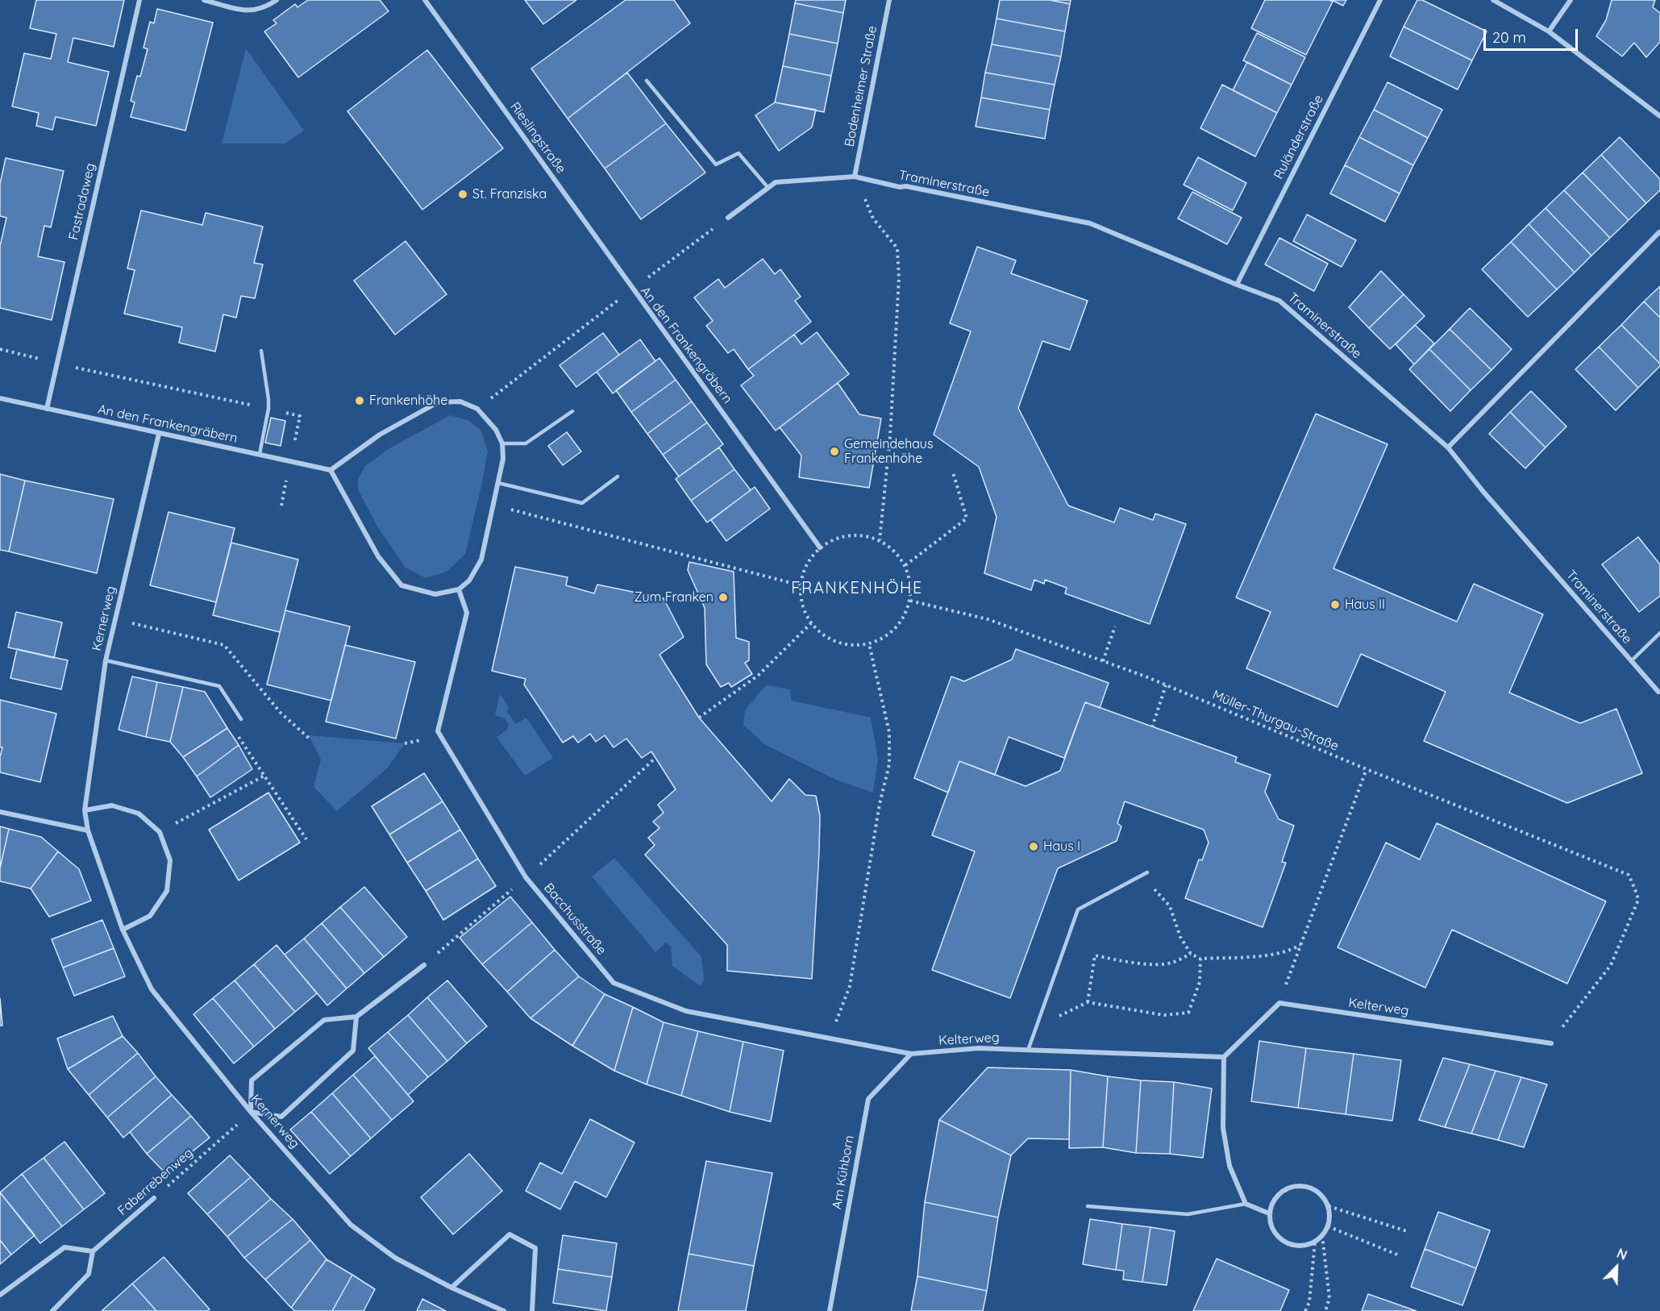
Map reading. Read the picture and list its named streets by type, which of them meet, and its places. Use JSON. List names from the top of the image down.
{
  "streets": {
    "street": [
      "Bodenheimer Straße",
      "Ruländerstraße",
      "Rieslingstraße",
      "Traminerstraße",
      "Fastradaweg",
      "An den Frankengräbern",
      "Kernerweg",
      "Bacchusstraße",
      "Kelterweg",
      "Am Kühborn",
      "Faberrebenweg"
    ],
    "path": ["Müller-Thurgau-Straße"]
  },
  "crossings": [
    ["Bodenheimer Straße", "Traminerstraße"],
    ["Ruländerstraße", "Traminerstraße"],
    ["Rieslingstraße", "An den Frankengräbern"],
    ["Fastradaweg", "An den Frankengräbern"],
    ["An den Frankengräbern", "Kernerweg"],
    ["An den Frankengräbern", "Müller-Thurgau-Straße"],
    ["Müller-Thurgau-Straße", "Kelterweg"],
    ["Bacchusstraße", "Kelterweg"],
    ["Bacchusstraße", "Am Kühborn"],
    ["Kelterweg", "Am Kühborn"]
  ],
  "districts": ["FRANKENHÖHE"],
  "places": [
    "St. Franziska",
    "Frankenhöhe",
    "Gemeindehaus Frankenhöhe",
    "Zum Franken",
    "Haus II",
    "Haus I"
  ],
  "scale_bar": "20 m",
  "north": "top right"
}
